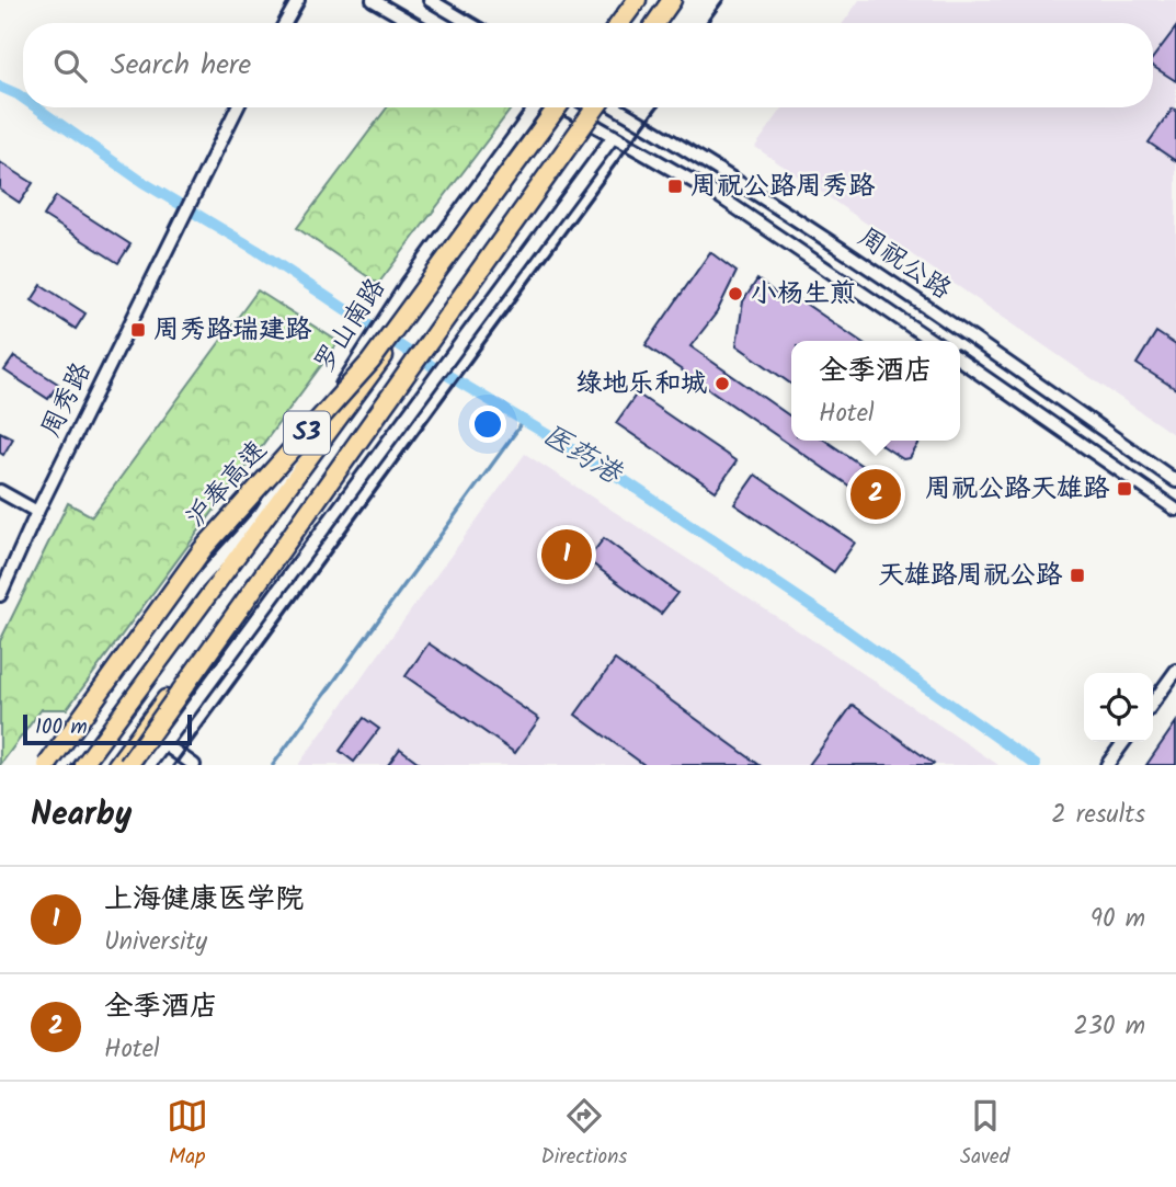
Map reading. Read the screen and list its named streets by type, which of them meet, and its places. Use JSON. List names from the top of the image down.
{
  "streets": {
    "highway": ["S3", "沪奉高速"],
    "main road": ["罗山南路"],
    "street": ["周祝公路", "周秀路"]
  },
  "water": ["医药港"],
  "places": {
    "transit": [
      "周祝公路周秀路",
      "周秀路瑞建路",
      "周祝公路天雄路",
      "天雄路周祝公路"
    ],
    "other": ["小杨生煎", "绿地乐和城"]
  },
  "scale_bar": "100 m",
  "page": {
    "search": "Search here",
    "popup": ["全季酒店", "Hotel"],
    "pins": ["2", "1"],
    "scale": "100 m",
    "heading": ["Nearby", "2 results"],
    "list": [
      {
        "mark": "1",
        "name": "上海健康医学院",
        "note": "University",
        "value": "90 m"
      },
      {
        "mark": "2",
        "name": "全季酒店",
        "note": "Hotel",
        "value": "230 m"
      }
    ],
    "nav": ["Map", "Directions", "Saved"]
  }
}
